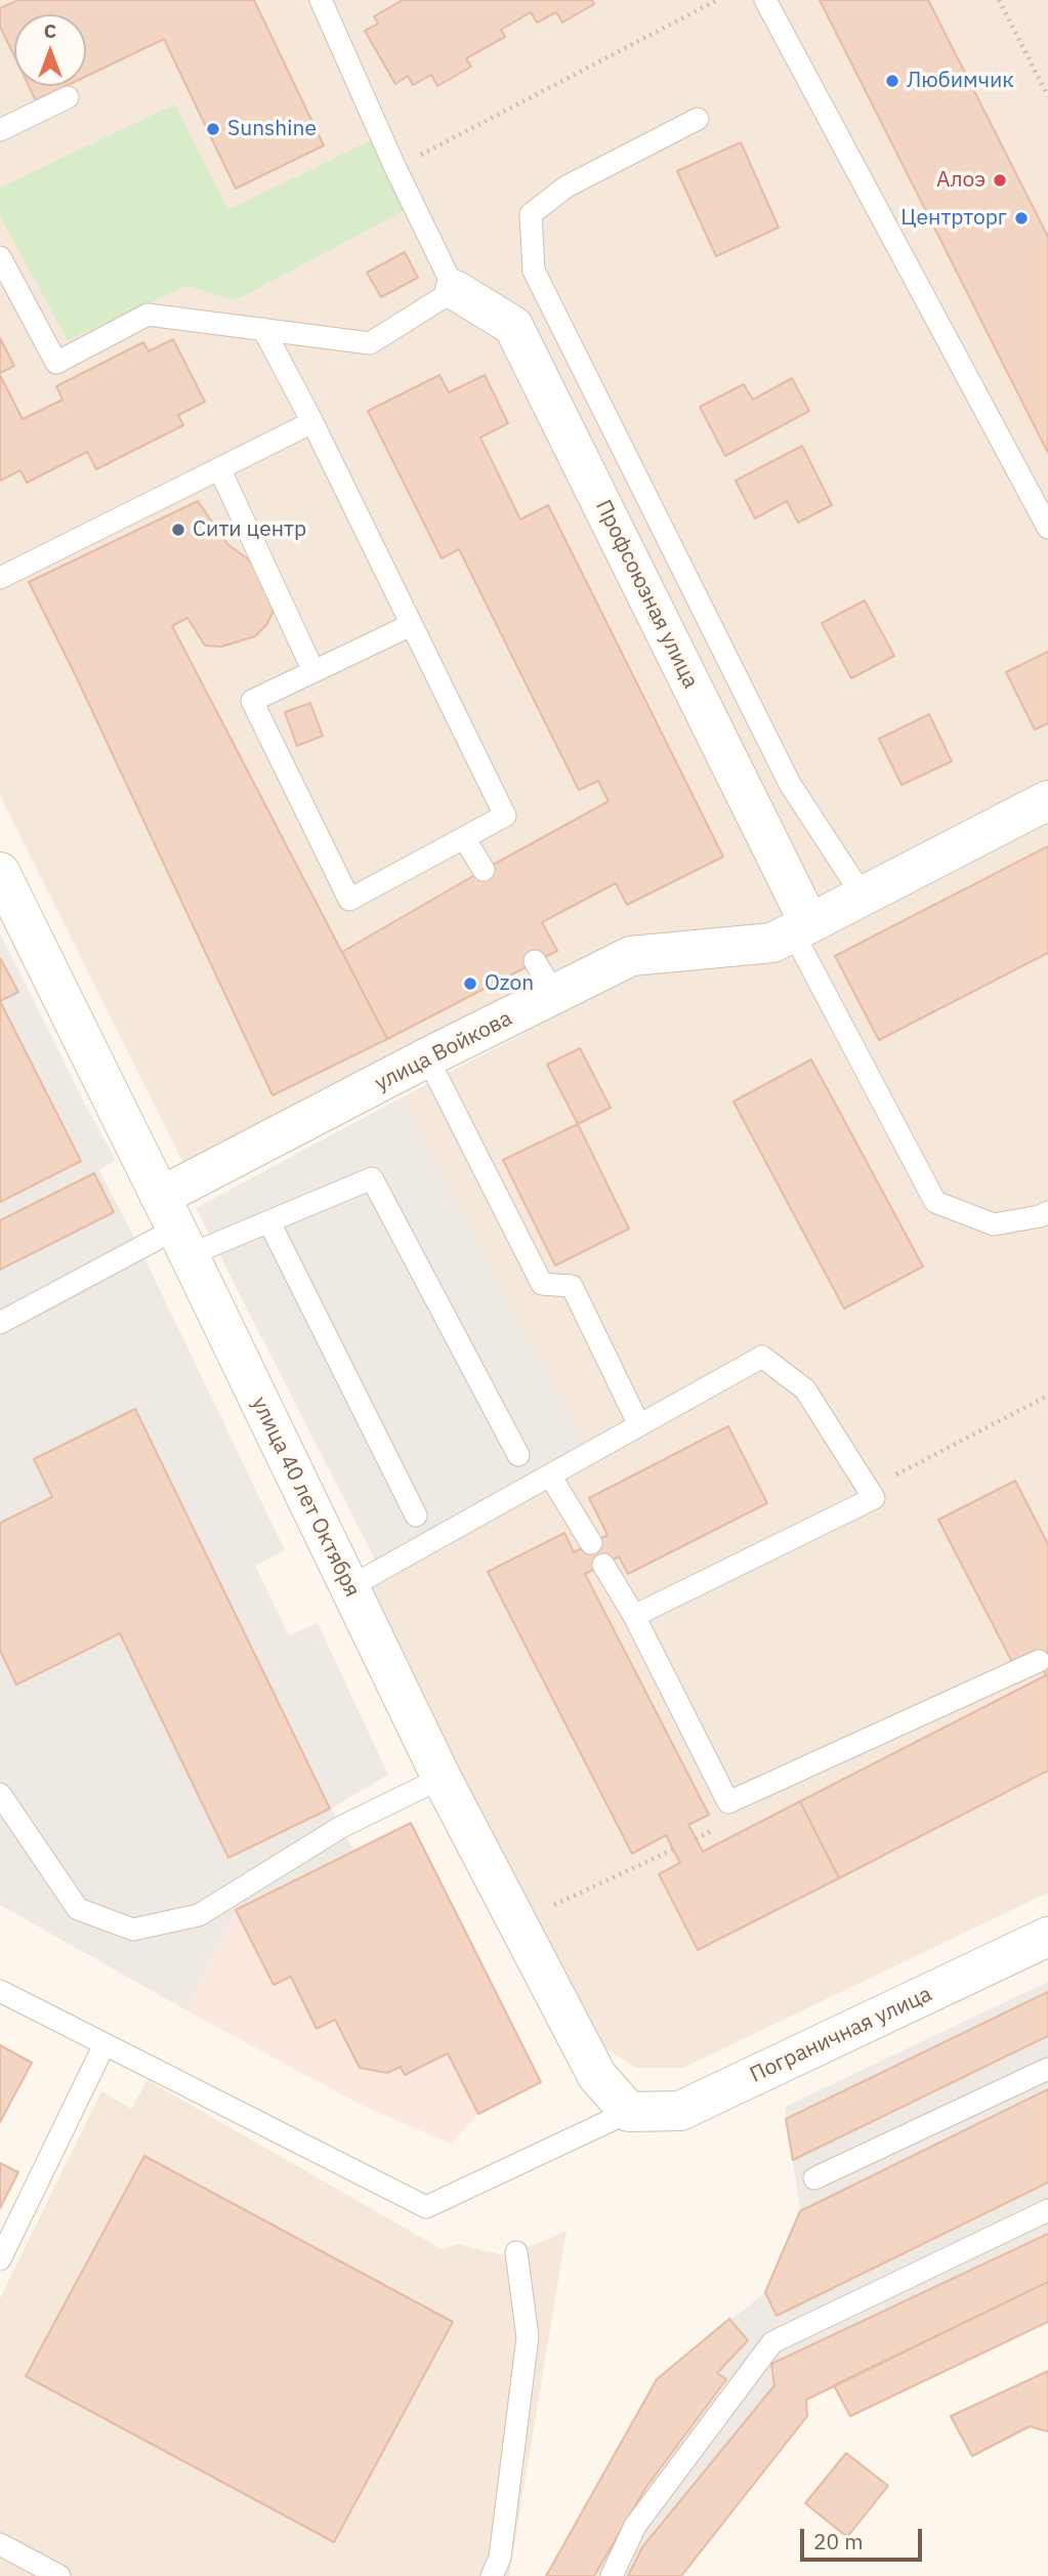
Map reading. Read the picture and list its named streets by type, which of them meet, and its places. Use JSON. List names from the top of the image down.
{
  "streets": {
    "street": [
      "Профсоюзная улица",
      "улица Войкова",
      "улица 40 лет Октября",
      "Пограничная улица"
    ]
  },
  "crossings": [
    ["Профсоюзная улица", "улица Войкова"],
    ["улица Войкова", "улица 40 лет Октября"],
    ["улица 40 лет Октября", "Пограничная улица"]
  ],
  "places": [
    "Любимчик",
    "Sunshine",
    "Алоэ",
    "Центрторг",
    "Сити центр",
    "Ozon"
  ],
  "scale_bar": "20 m",
  "north": "top"
}
